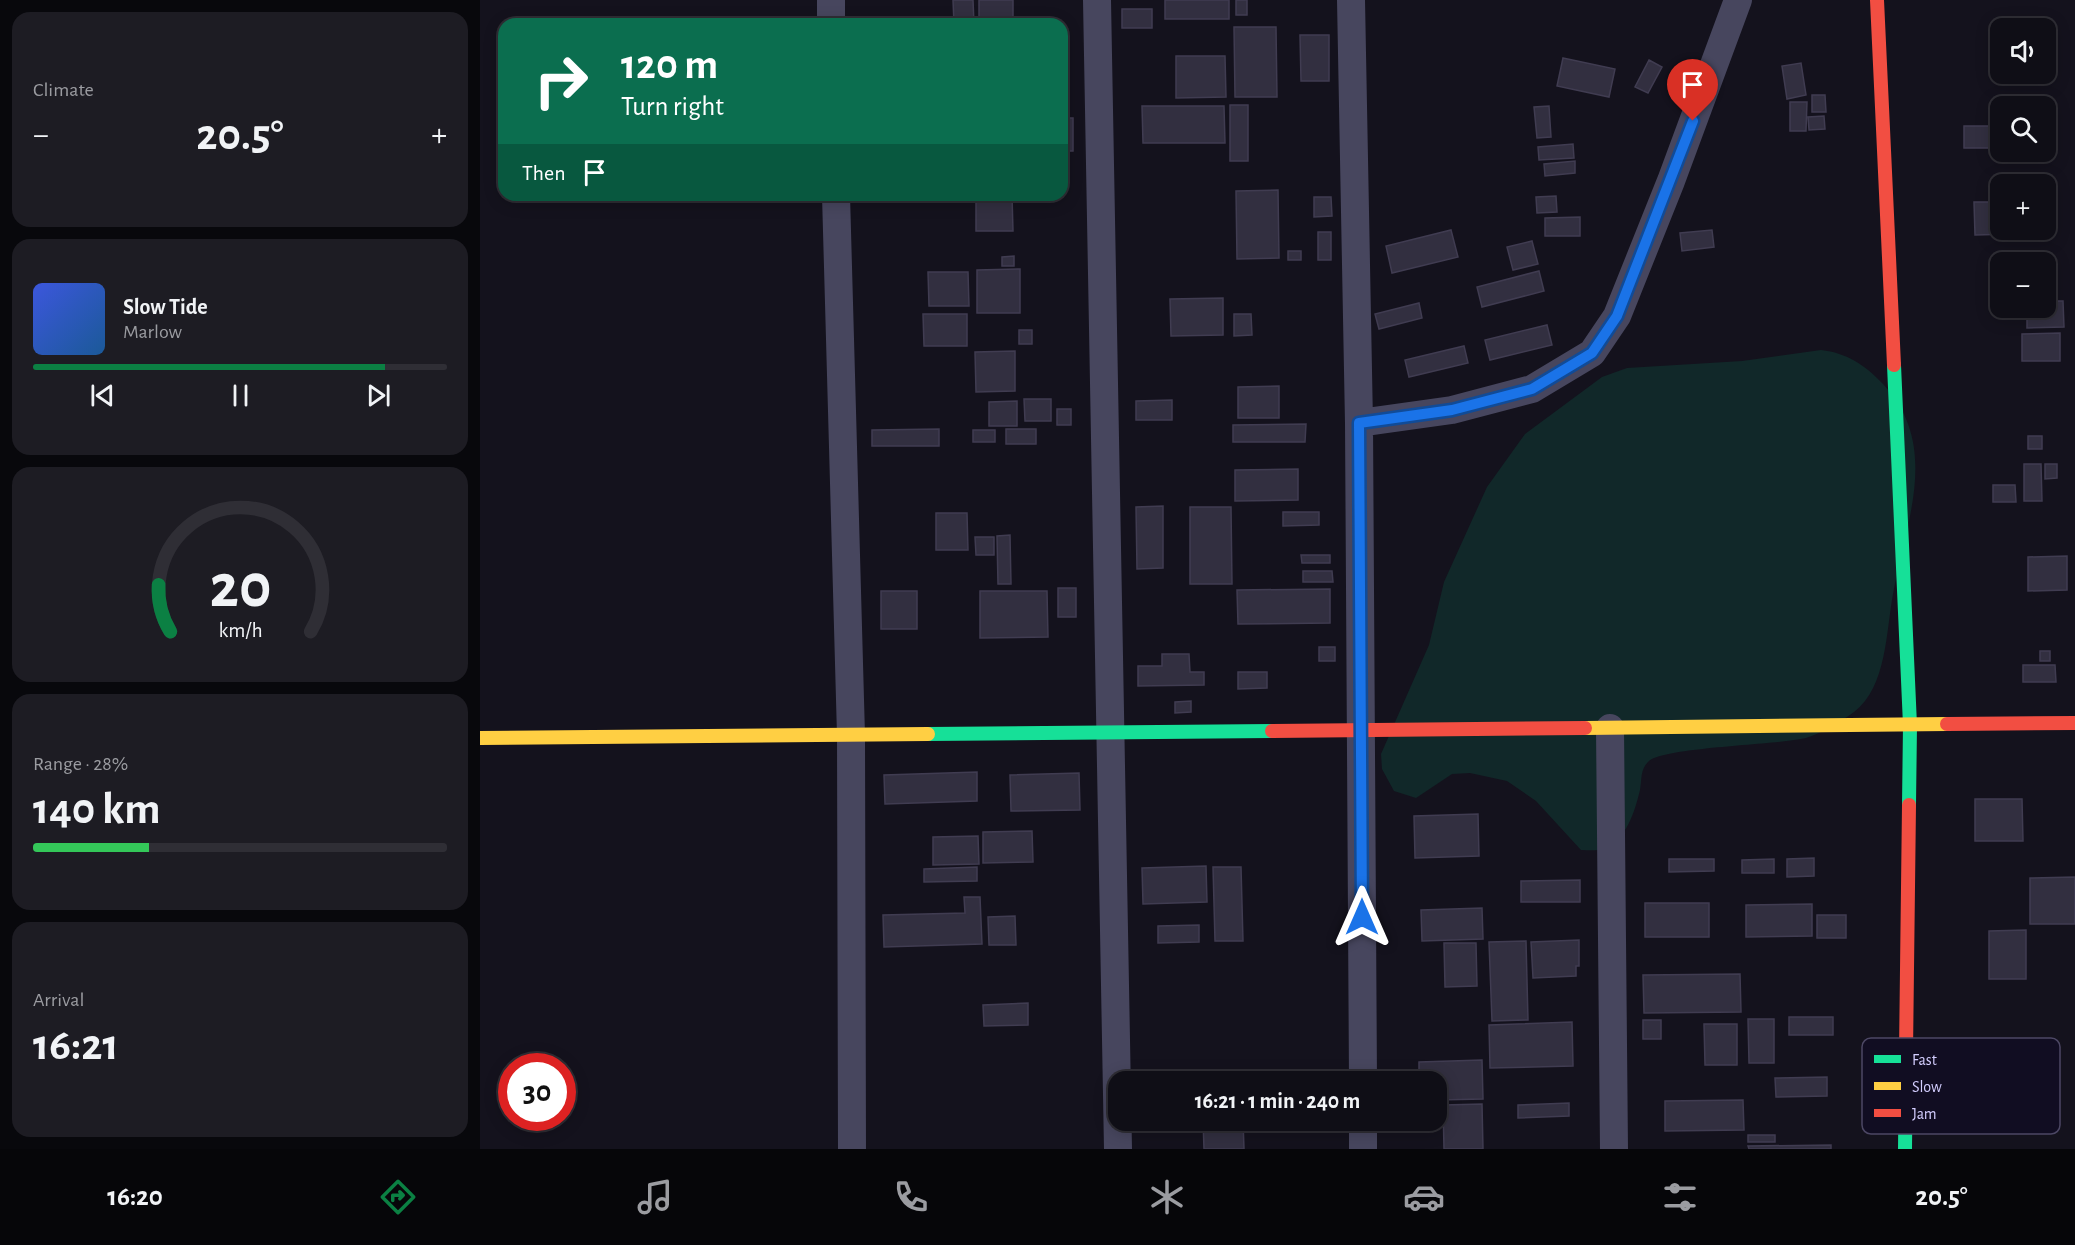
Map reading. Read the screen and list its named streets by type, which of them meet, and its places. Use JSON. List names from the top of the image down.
{
  "legend": ["Fast", "Slow", "Jam"],
  "page": {
    "tile": [
      "Climate",
      ["Range · 28%", "140 km"],
      ["Arrival", "16:21"]
    ],
    "map_buttons": ["+", "−"],
    "turn": ["120 m", "Turn right"],
    "heat": ["−", "20.5°", "+"],
    "then": "Then",
    "song": ["Slow Tide", "Marlow"],
    "limit": "30",
    "trip": "16:21 · 1 min · 240 m",
    "tabs": ["16:20", "20.5°"],
    "gauge": ["20", "km/h"]
  }
}
